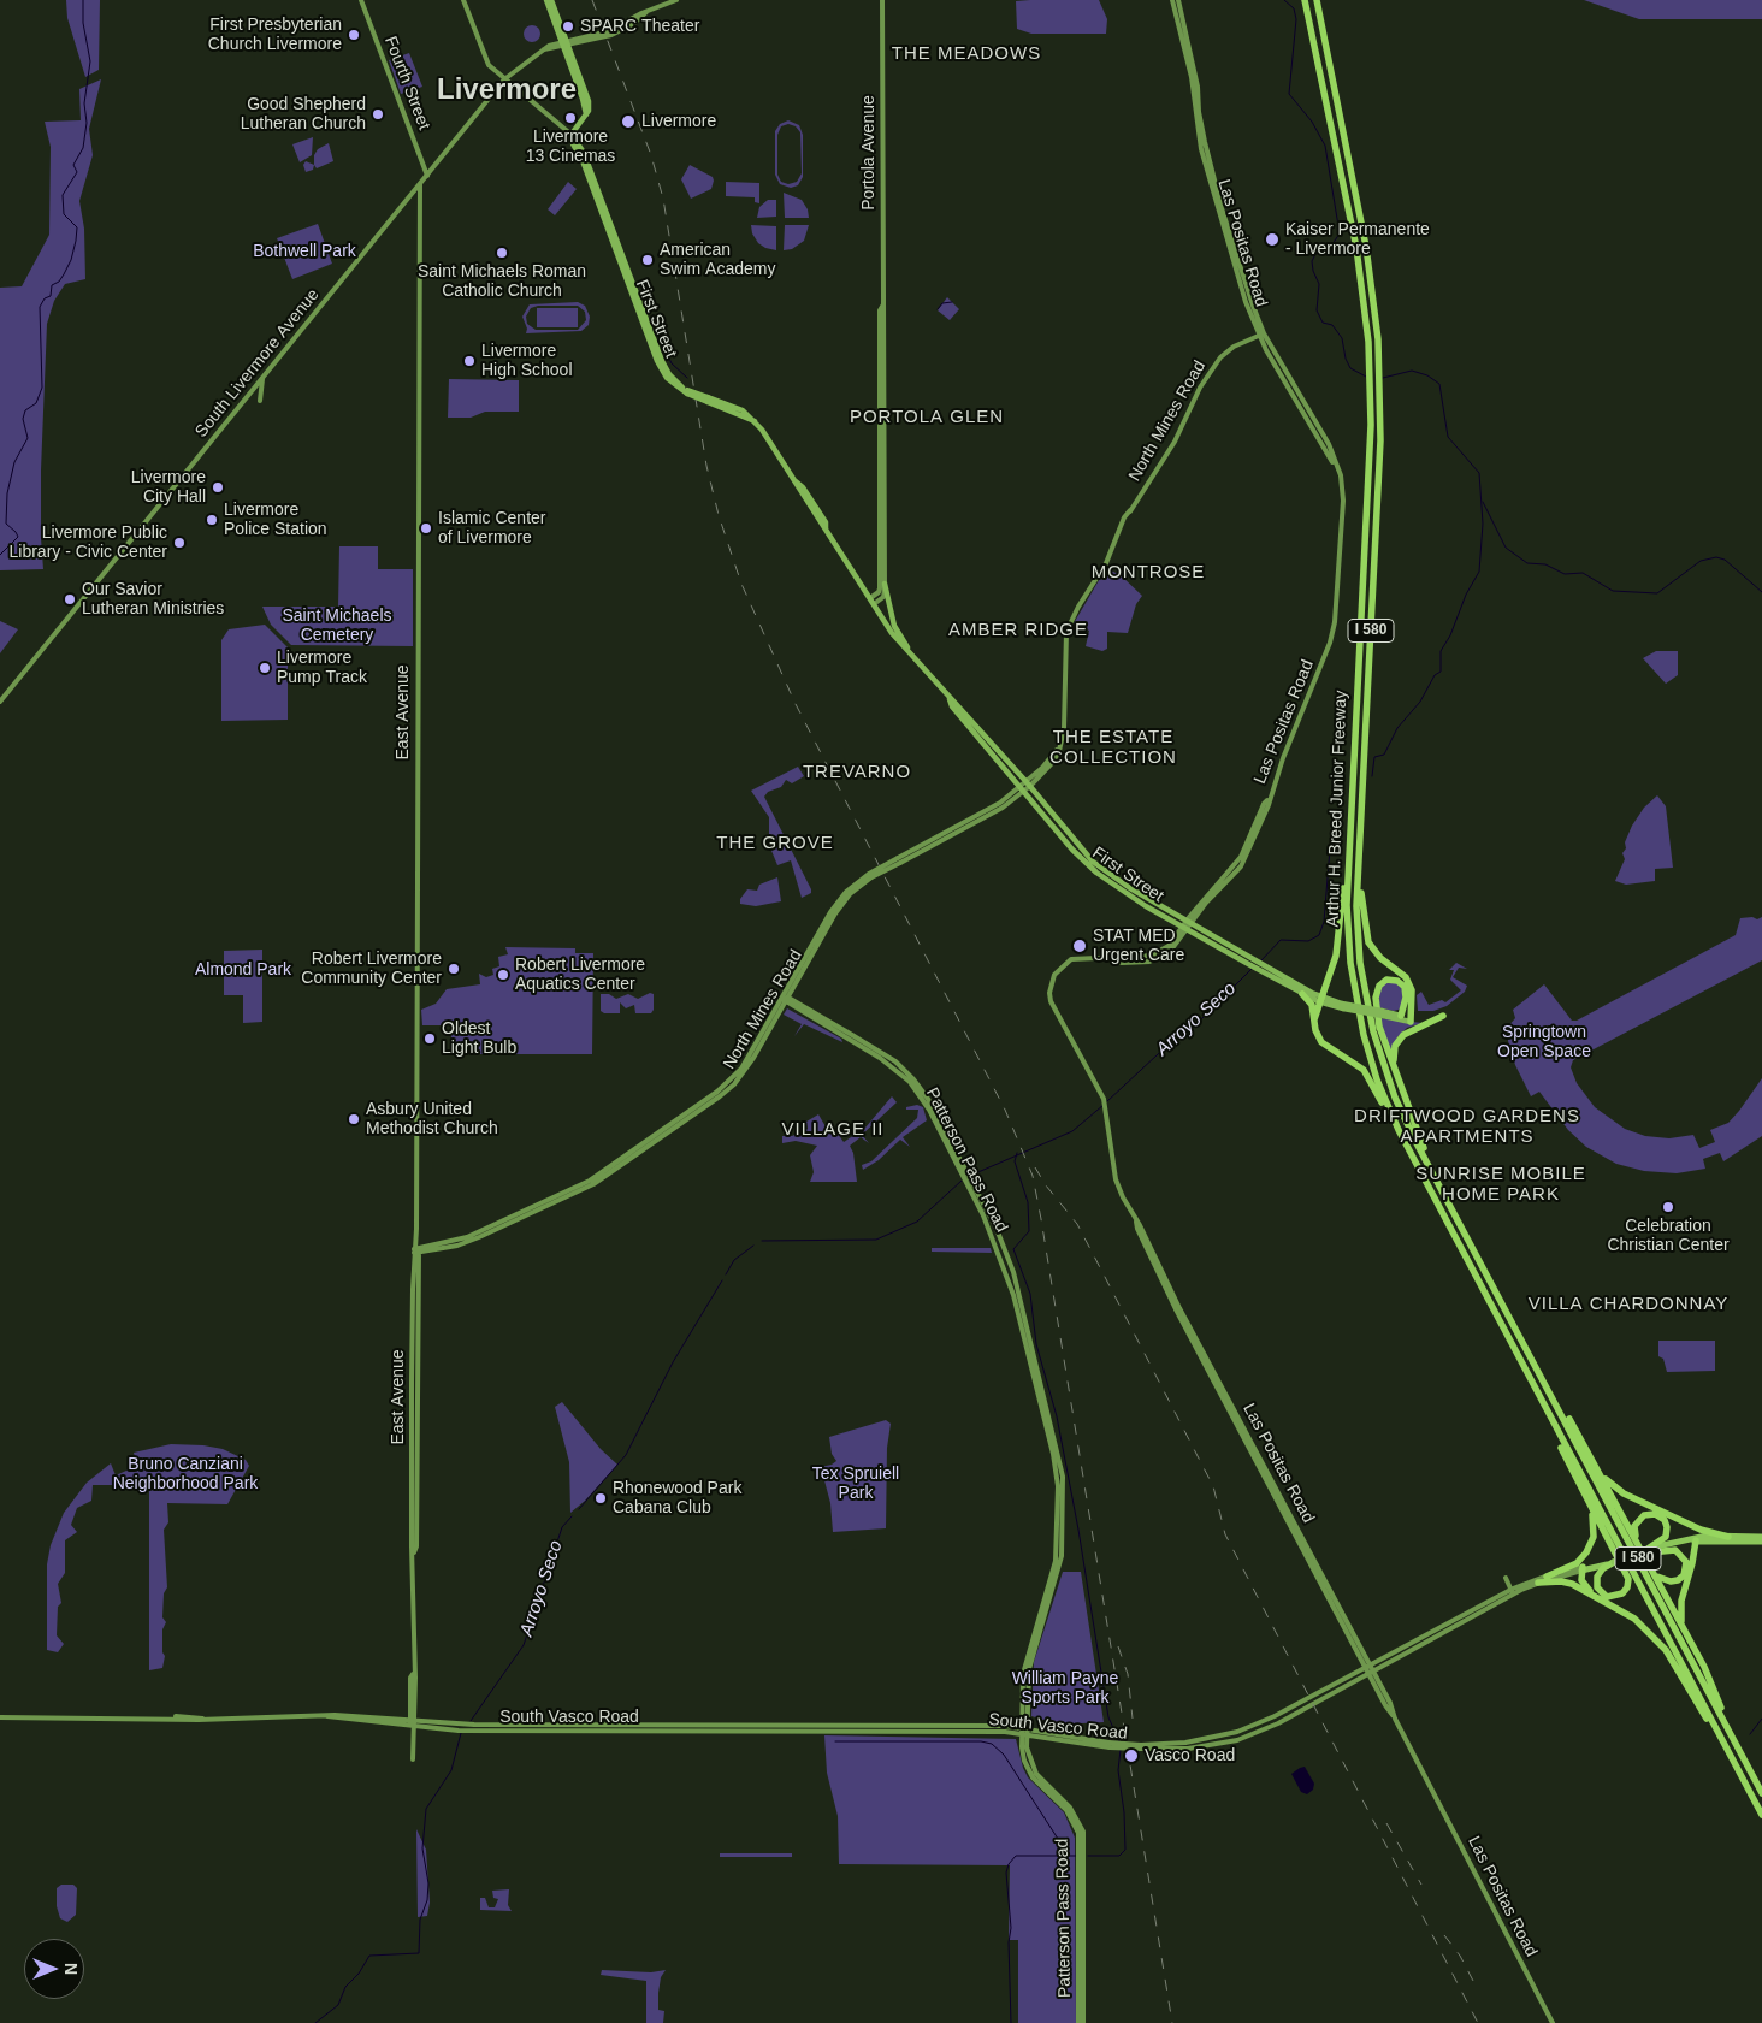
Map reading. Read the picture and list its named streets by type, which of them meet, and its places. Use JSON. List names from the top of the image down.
{
  "streets": {
    "highway": ["I 580", "Arthur H. Breed Junior Freeway", "South Vasco Road"],
    "main road": [
      "Fourth Street",
      "Portola Avenue",
      "Las Positas Road",
      "First Street",
      "South Livermore Avenue",
      "North Mines Road",
      "East Avenue",
      "Patterson Pass Road"
    ]
  },
  "crossings": [
    ["Fourth Street", "South Livermore Avenue"],
    ["Portola Avenue", "First Street"],
    ["Las Positas Road", "First Street"],
    ["Las Positas Road", "North Mines Road"],
    ["Las Positas Road", "South Vasco Road"],
    ["First Street", "South Livermore Avenue"],
    ["First Street", "North Mines Road"],
    ["South Livermore Avenue", "East Avenue"],
    ["North Mines Road", "East Avenue"],
    ["North Mines Road", "Patterson Pass Road"],
    ["East Avenue", "South Vasco Road"],
    ["Patterson Pass Road", "South Vasco Road"]
  ],
  "districts": [
    "THE MEADOWS",
    "Livermore",
    "PORTOLA GLEN",
    "MONTROSE",
    "AMBER RIDGE",
    "THE ESTATE COLLECTION",
    "TREVARNO",
    "THE GROVE",
    "DRIFTWOOD GARDENS APARTMENTS",
    "VILLAGE II",
    "SUNRISE MOBILE HOME PARK",
    "VILLA CHARDONNAY"
  ],
  "water": ["Arroyo Seco"],
  "parks": [
    "Bothwell Park",
    "Saint Michaels Cemetery",
    "Almond Park",
    "Springtown Open Space",
    "Bruno Canziani Neighborhood Park",
    "Tex Spruiell Park",
    "William Payne Sports Park"
  ],
  "places": [
    "SPARC Theater",
    "First Presbyterian Church Livermore",
    "Good Shepherd Lutheran Church",
    "Livermore 13 Cinemas",
    "Livermore",
    "Kaiser Permanente - Livermore",
    "Saint Michaels Roman Catholic Church",
    "American Swim Academy",
    "Livermore High School",
    "Livermore City Hall",
    "Livermore Police Station",
    "Islamic Center of Livermore",
    "Livermore Public Library - Civic Center",
    "Our Savior Lutheran Ministries",
    "Livermore Pump Track",
    "STAT MED Urgent Care",
    "Robert Livermore Community Center",
    "Robert Livermore Aquatics Center",
    "Oldest Light Bulb",
    "Asbury United Methodist Church",
    "Celebration Christian Center",
    "Rhonewood Park Cabana Club",
    "Vasco Road"
  ],
  "north": "right"
}
